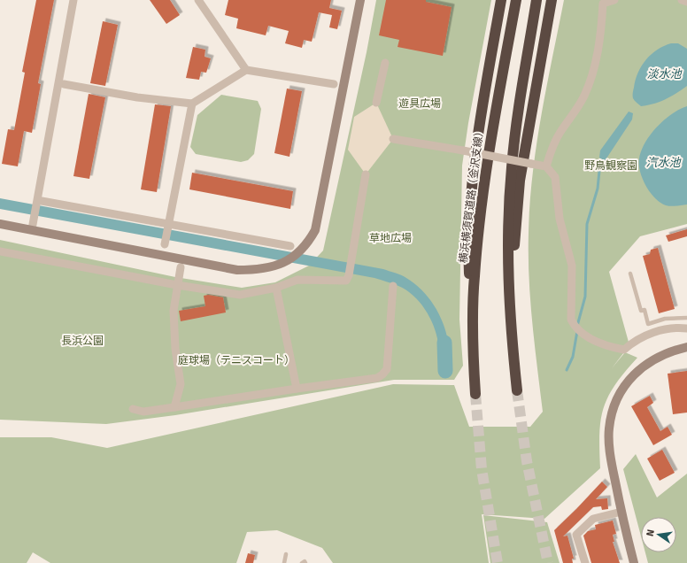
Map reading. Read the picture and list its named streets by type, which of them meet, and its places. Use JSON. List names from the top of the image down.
{
  "streets": {
    "highway": ["横浜横須賀道路（金沢支線）"]
  },
  "water": ["淡水池", "汽水池"],
  "parks": [
    "遊具広場",
    "野鳥観察園",
    "草地広場",
    "長浜公園",
    "庭球場（テニスコート）"
  ],
  "north": "left"
}
